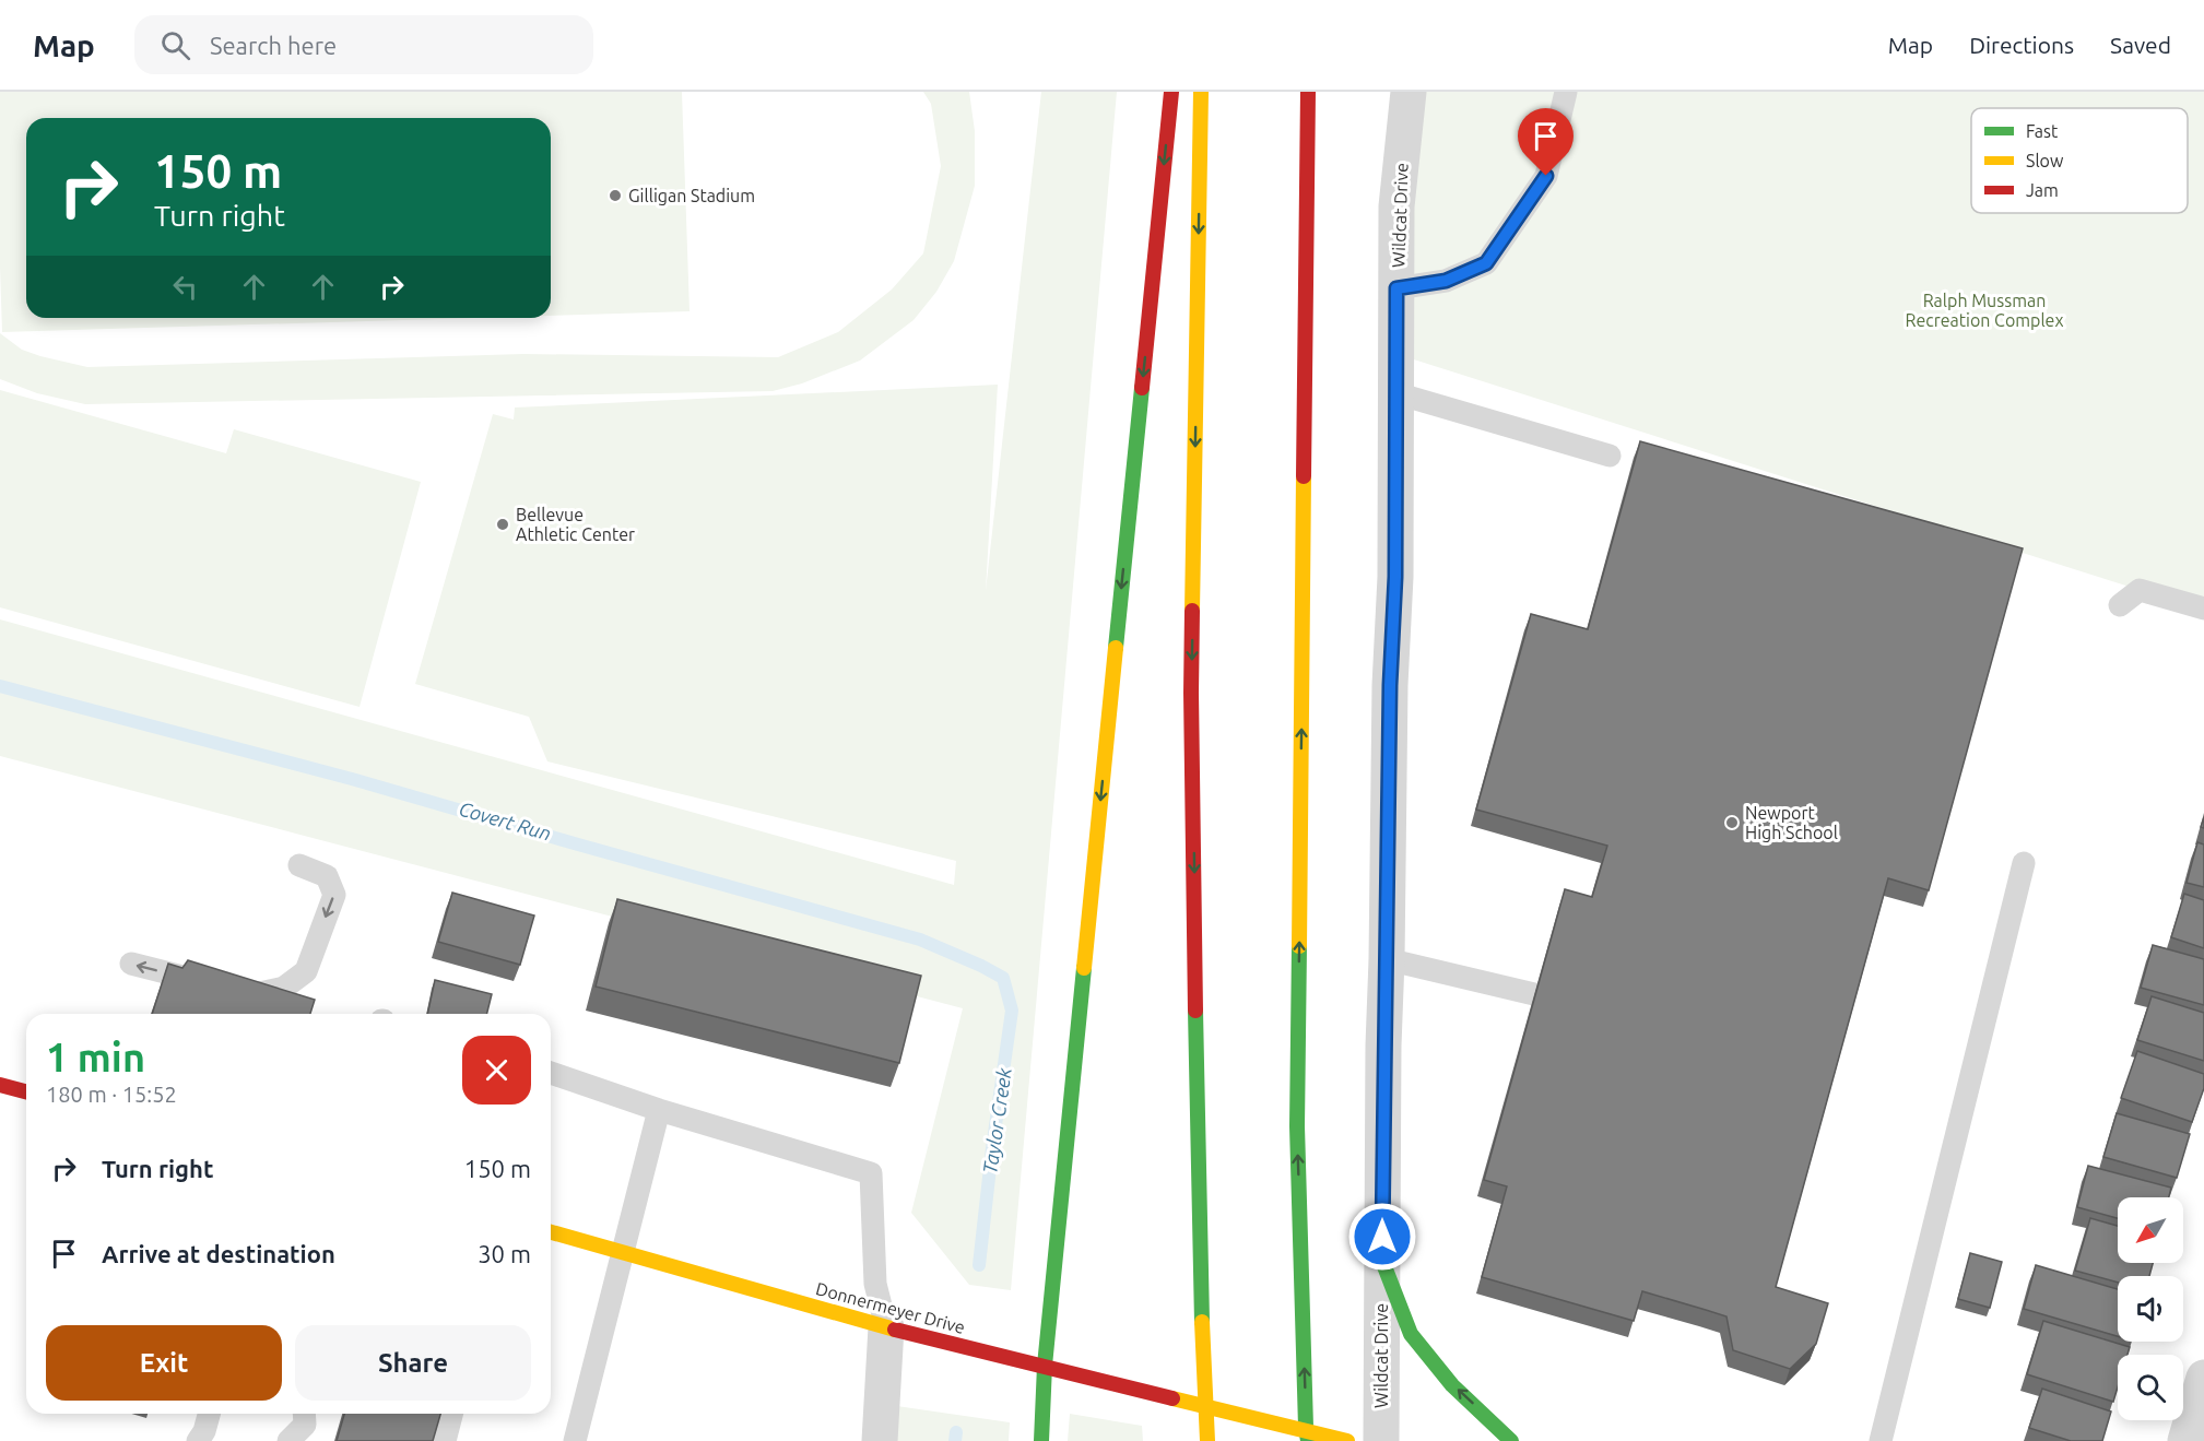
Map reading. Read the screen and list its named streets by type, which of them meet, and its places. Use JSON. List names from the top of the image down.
{
  "streets": {
    "main road": ["Donnermeyer Drive"],
    "street": ["Wildcat Drive"]
  },
  "water": ["Covert Run", "Taylor Creek"],
  "parks": ["Ralph Mussman Recreation Complex"],
  "places": ["Gilligan Stadium", "Bellevue Athletic Center", "Newport High School"],
  "legend": ["Fast", "Slow", "Jam"],
  "north": "bottom left",
  "page": {
    "header": "Map",
    "search": "Search here",
    "nav": ["Map", "Directions", "Saved"],
    "turn": ["150 m", "Turn right"],
    "heading": ["1 min", "180 m · 15:52"],
    "list": [
      {
        "name": "Turn right",
        "value": "150 m"
      },
      {
        "name": "Arrive at destination",
        "value": "30 m"
      }
    ],
    "buttons": ["Exit", "Share"]
  }
}
